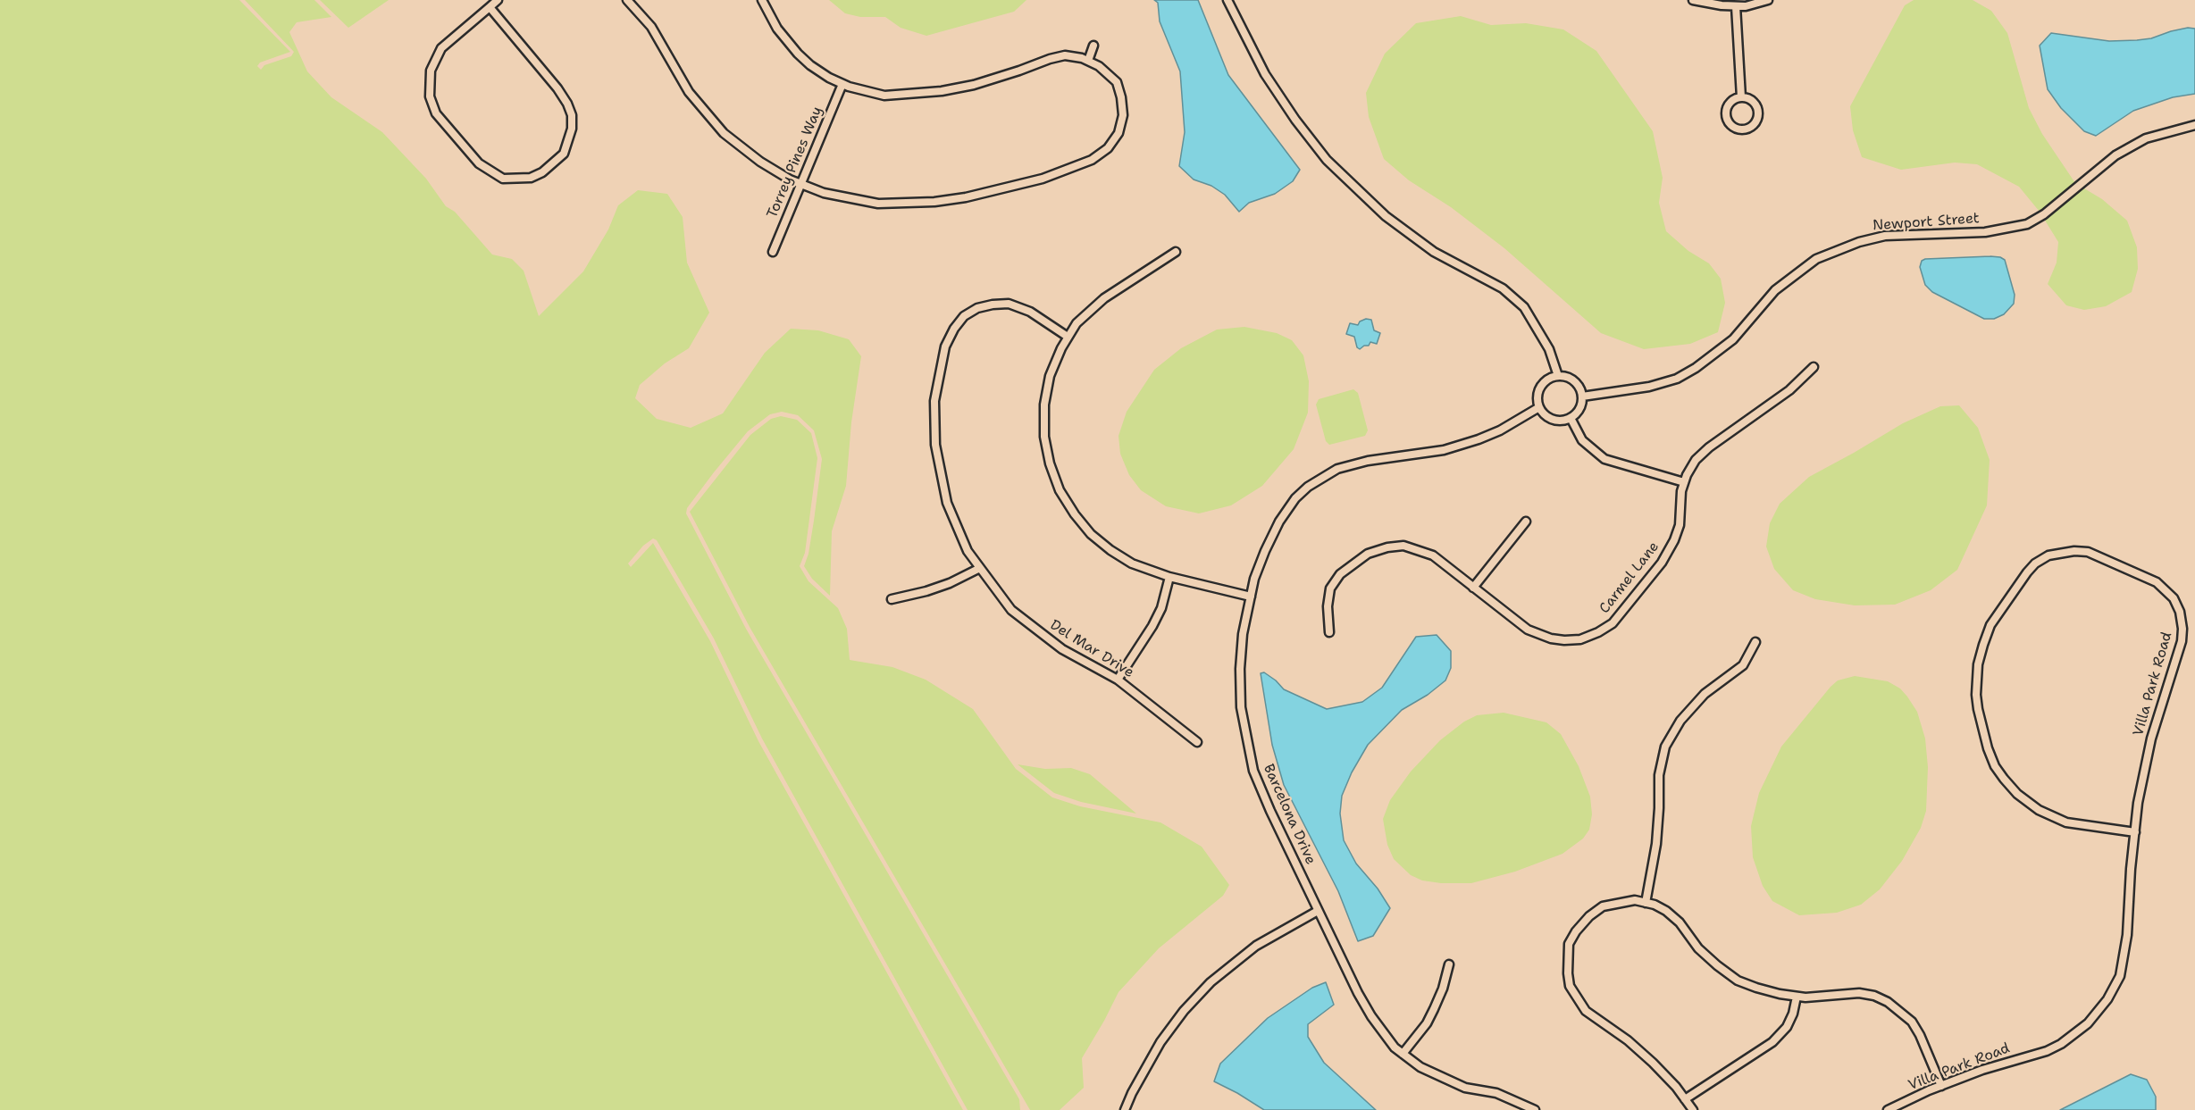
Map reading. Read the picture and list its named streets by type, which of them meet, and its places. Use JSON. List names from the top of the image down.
{
  "streets": {
    "street": [
      "Torrey Pines Way",
      "Newport Street",
      "Carmel Lane",
      "Del Mar Drive",
      "Villa Park Road",
      "Barcelona Drive"
    ]
  },
  "crossings": [
    ["Newport Street", "Barcelona Drive"]
  ]
}
